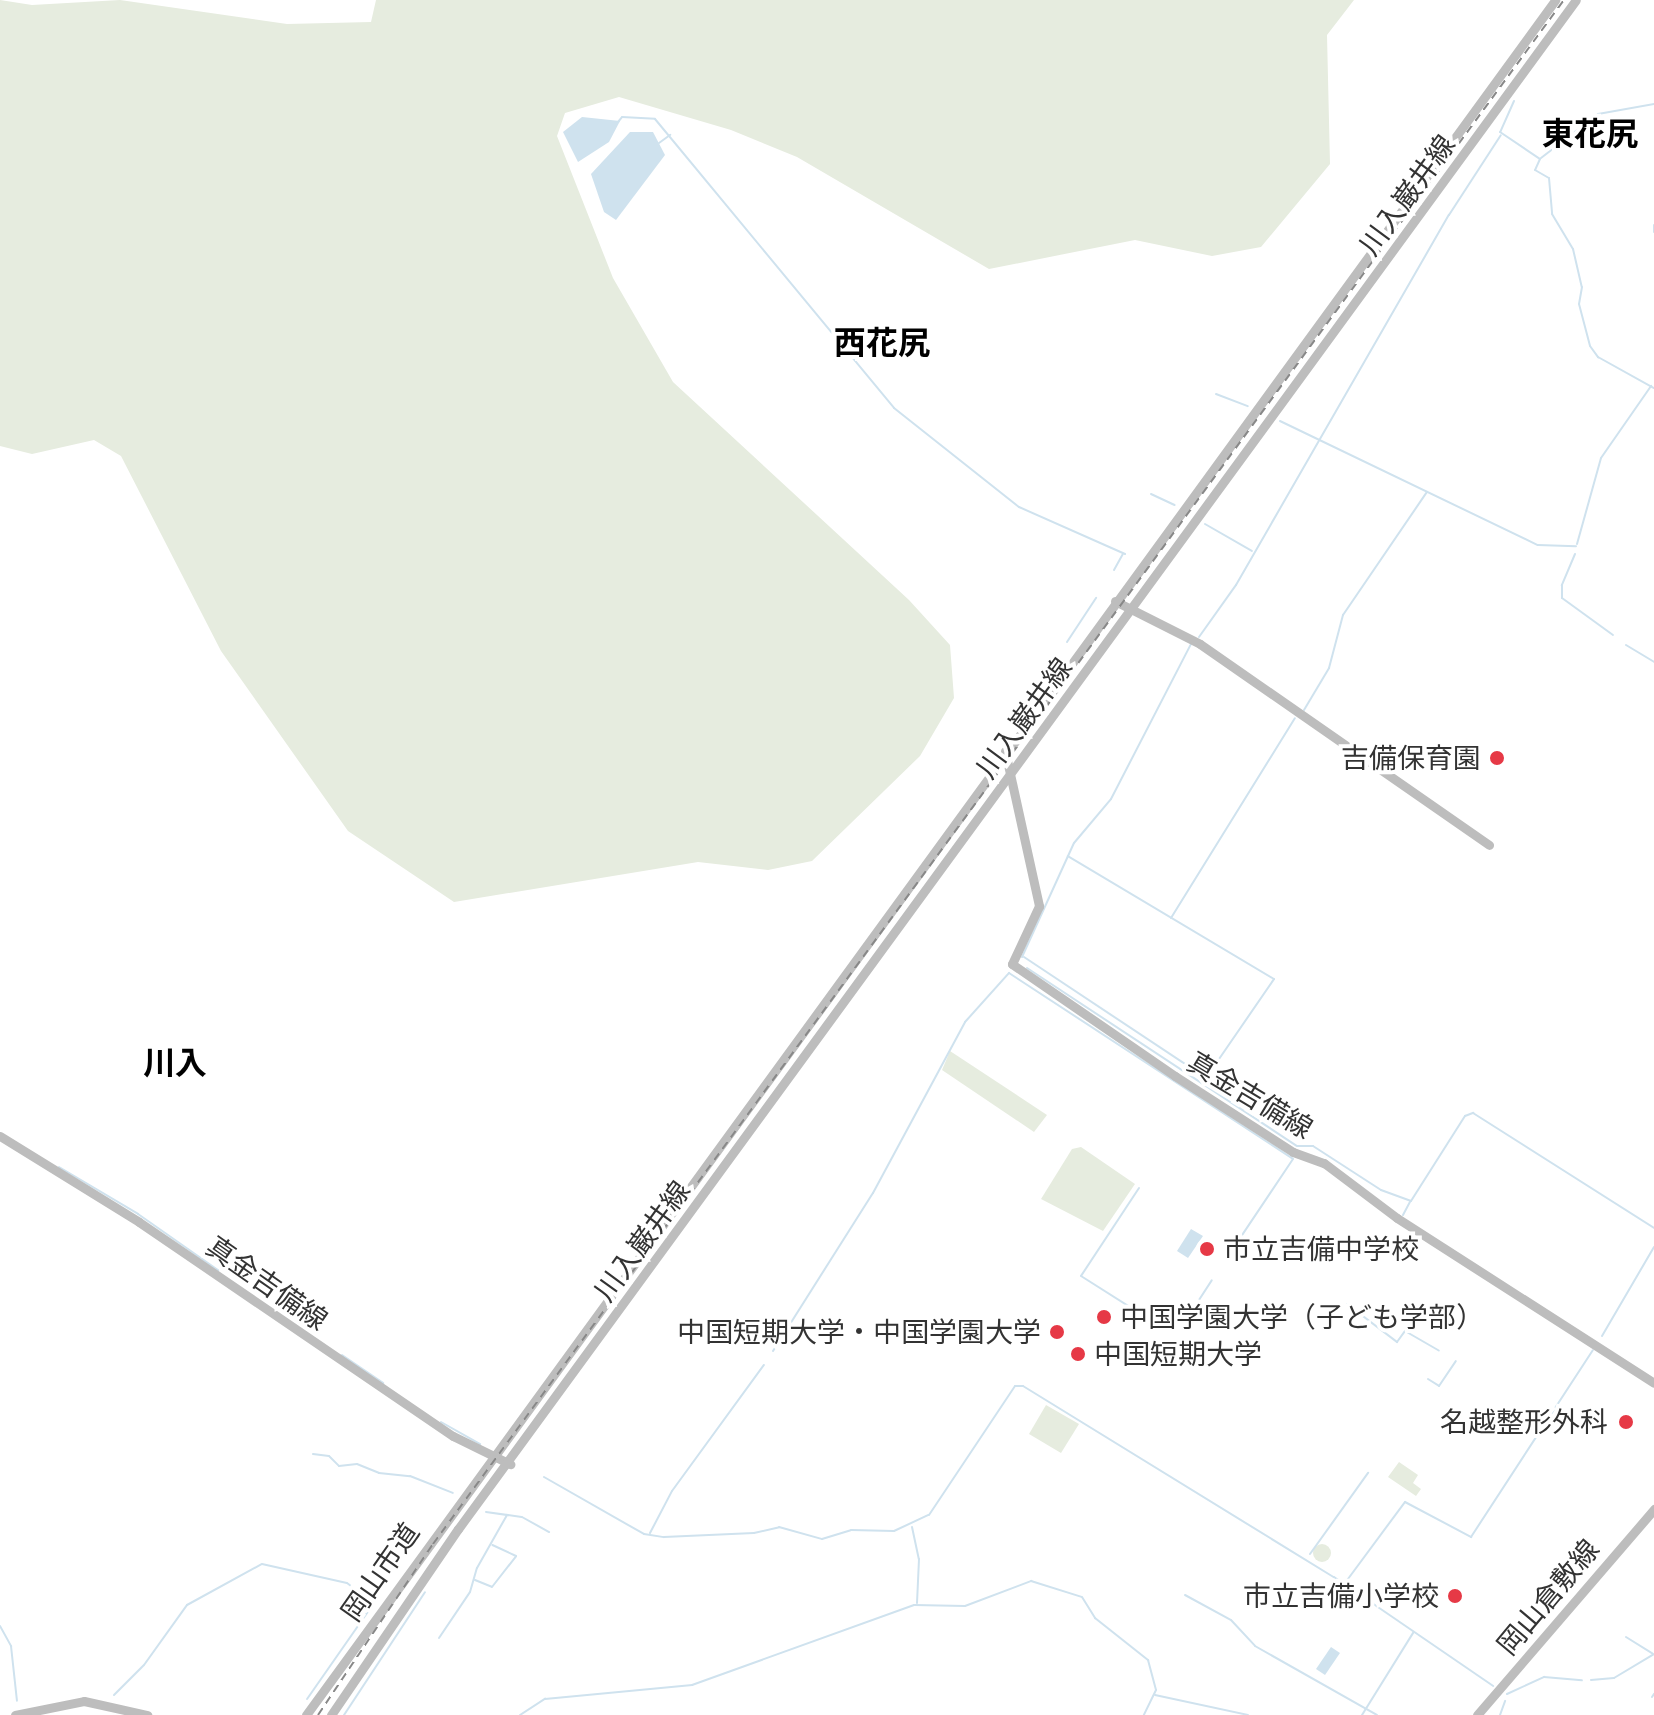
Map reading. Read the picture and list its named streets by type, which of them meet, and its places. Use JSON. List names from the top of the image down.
{
  "streets": {
    "main road": [
      "川入巌井線",
      "真金吉備線",
      "岡山市道",
      "岡山倉敷線"
    ]
  },
  "crossings": [
    ["川入巌井線", "真金吉備線"],
    ["川入巌井線", "岡山市道"],
    ["真金吉備線", "岡山市道"]
  ],
  "districts": ["東花尻", "西花尻", "川入"],
  "places": [
    "吉備保育園",
    "市立吉備中学校",
    "中国学園大学（子ども学部）",
    "中国短期大学・中国学園大学",
    "中国短期大学",
    "名越整形外科",
    "市立吉備小学校"
  ]
}
